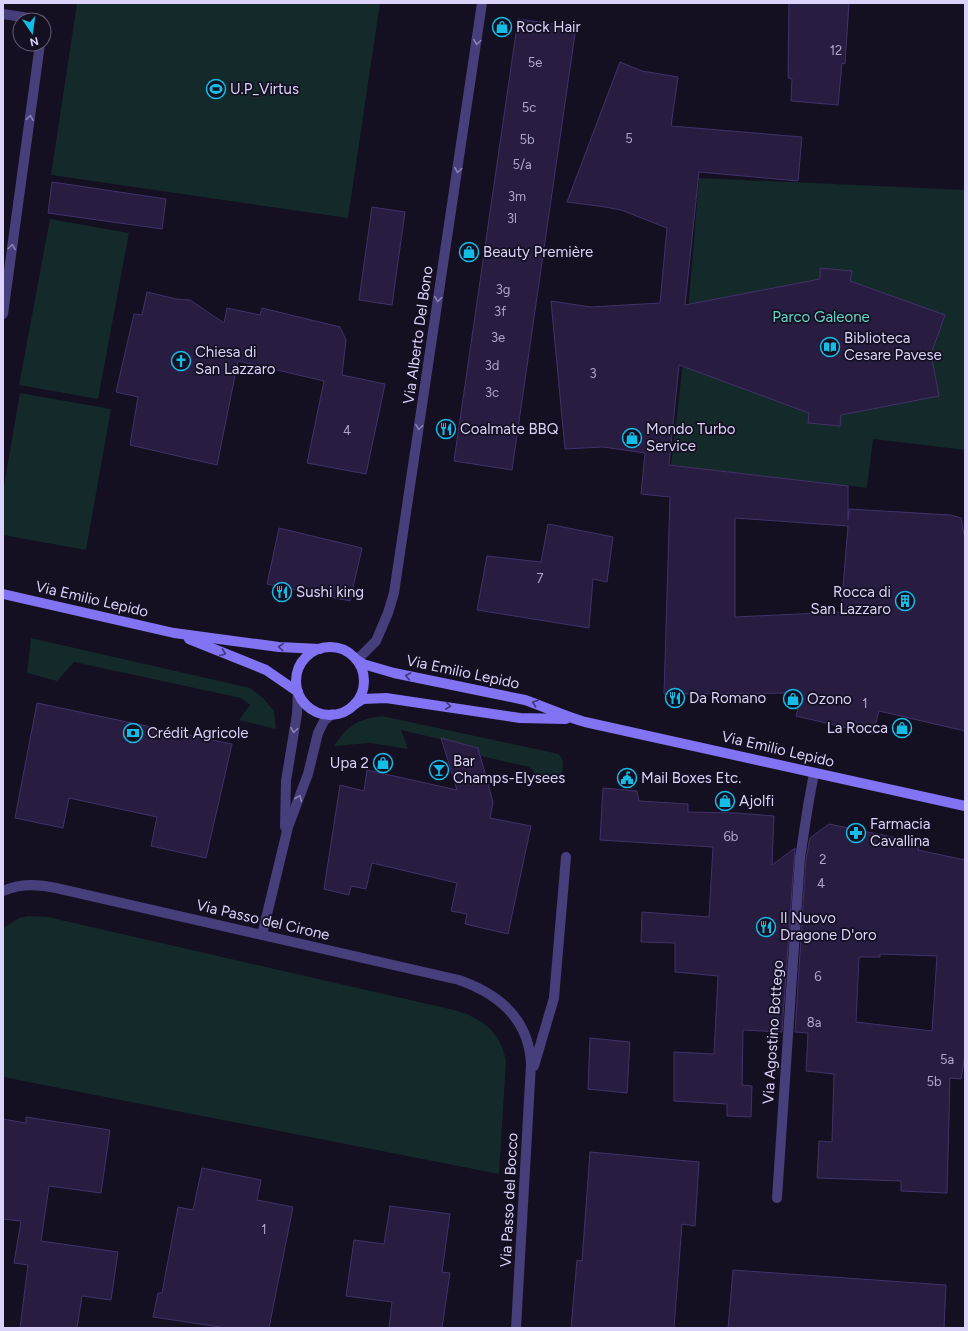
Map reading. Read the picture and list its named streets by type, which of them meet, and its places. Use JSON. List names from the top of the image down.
{
  "streets": {
    "main road": ["Via Emilio Lepido"],
    "street": [
      "Via Alberto Del Bono",
      "Via Passo del Cirone",
      "Via Agostino Bottego",
      "Via Passo del Bocco"
    ]
  },
  "crossings": [
    ["Via Alberto Del Bono", "Via Emilio Lepido"],
    ["Via Emilio Lepido", "Via Agostino Bottego"],
    ["Via Passo del Cirone", "Via Passo del Bocco"]
  ],
  "one_way": ["Via Alberto Del Bono"],
  "parks": ["Parco Galeone"],
  "places": {
    "shop": [
      "Rock Hair",
      "Beauty Première",
      "Mondo Turbo Service",
      "Ozono",
      "La Rocca",
      "Upa 2",
      "Ajolfi"
    ],
    "sports": ["U.P_Virtus"],
    "library": ["Biblioteca Cesare Pavese"],
    "church": ["Chiesa di San Lazzaro"],
    "restaurant": [
      "Coalmate BBQ",
      "Sushi king",
      "Da Romano",
      "Il Nuovo Dragone D'oro"
    ],
    "building": ["Rocca di San Lazzaro"],
    "bank": ["Crédit Agricole"],
    "bar": ["Bar Champs-Elysees"],
    "public building": ["Mail Boxes Etc."],
    "pharmacy": ["Farmacia Cavallina"]
  },
  "house_numbers": [
    "12",
    "5e",
    "5c",
    "5",
    "5b",
    "5/a",
    "3m",
    "3l",
    "3g",
    "3f",
    "3e",
    "3d",
    "3",
    "3c",
    "4",
    "7",
    "1",
    "6b",
    "2",
    "4",
    "6",
    "8a",
    "5a",
    "5b",
    "1"
  ],
  "north": "bottom"
}
